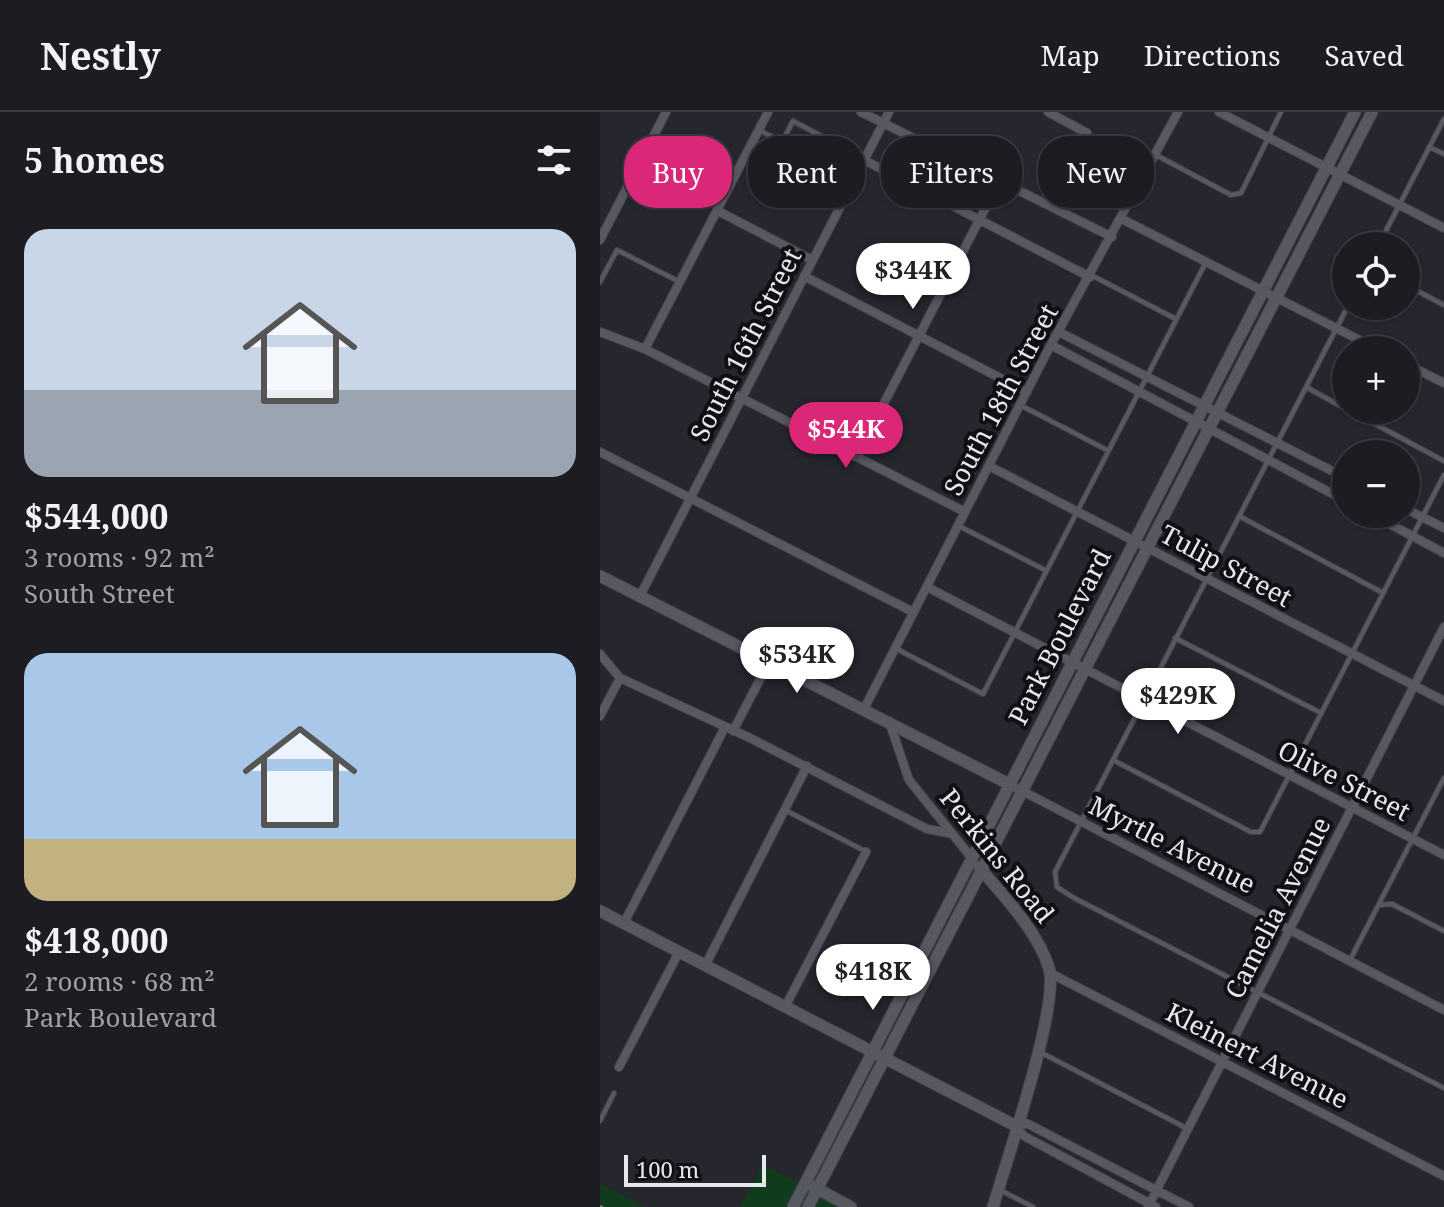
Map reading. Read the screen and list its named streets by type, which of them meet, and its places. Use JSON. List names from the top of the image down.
{
  "streets": {
    "street": [
      "South 16th Street",
      "South 18th Street",
      "Tulip Street",
      "Park Boulevard",
      "Olive Street",
      "Myrtle Avenue",
      "Perkins Road",
      "Camelia Avenue",
      "Kleinert Avenue"
    ]
  },
  "crossings": [
    ["South 18th Street", "Tulip Street"],
    ["South 18th Street", "Olive Street"],
    ["Tulip Street", "Park Boulevard"],
    ["Tulip Street", "Camelia Avenue"],
    ["Park Boulevard", "Olive Street"],
    ["Park Boulevard", "Myrtle Avenue"],
    ["Park Boulevard", "Perkins Road"],
    ["Olive Street", "Camelia Avenue"],
    ["Myrtle Avenue", "Camelia Avenue"],
    ["Perkins Road", "Kleinert Avenue"],
    ["Camelia Avenue", "Kleinert Avenue"]
  ],
  "scale_bar": "100 m",
  "page": {
    "header": "Nestly",
    "nav": ["Map", "Directions", "Saved"],
    "heading": "5 homes",
    "chip": [
      "Buy",
      "Rent",
      "Filters",
      "New"
    ],
    "list": [
      {
        "name": "$544,000",
        "note": "3 rooms · 92 m² · South Street"
      },
      {
        "name": "$418,000",
        "note": "2 rooms · 68 m² · Park Boulevard"
      }
    ],
    "map_buttons": ["+", "−"],
    "price": [
      "$344K",
      "$544K",
      "$534K",
      "$429K",
      "$418K"
    ],
    "scale": "100 m"
  }
}
